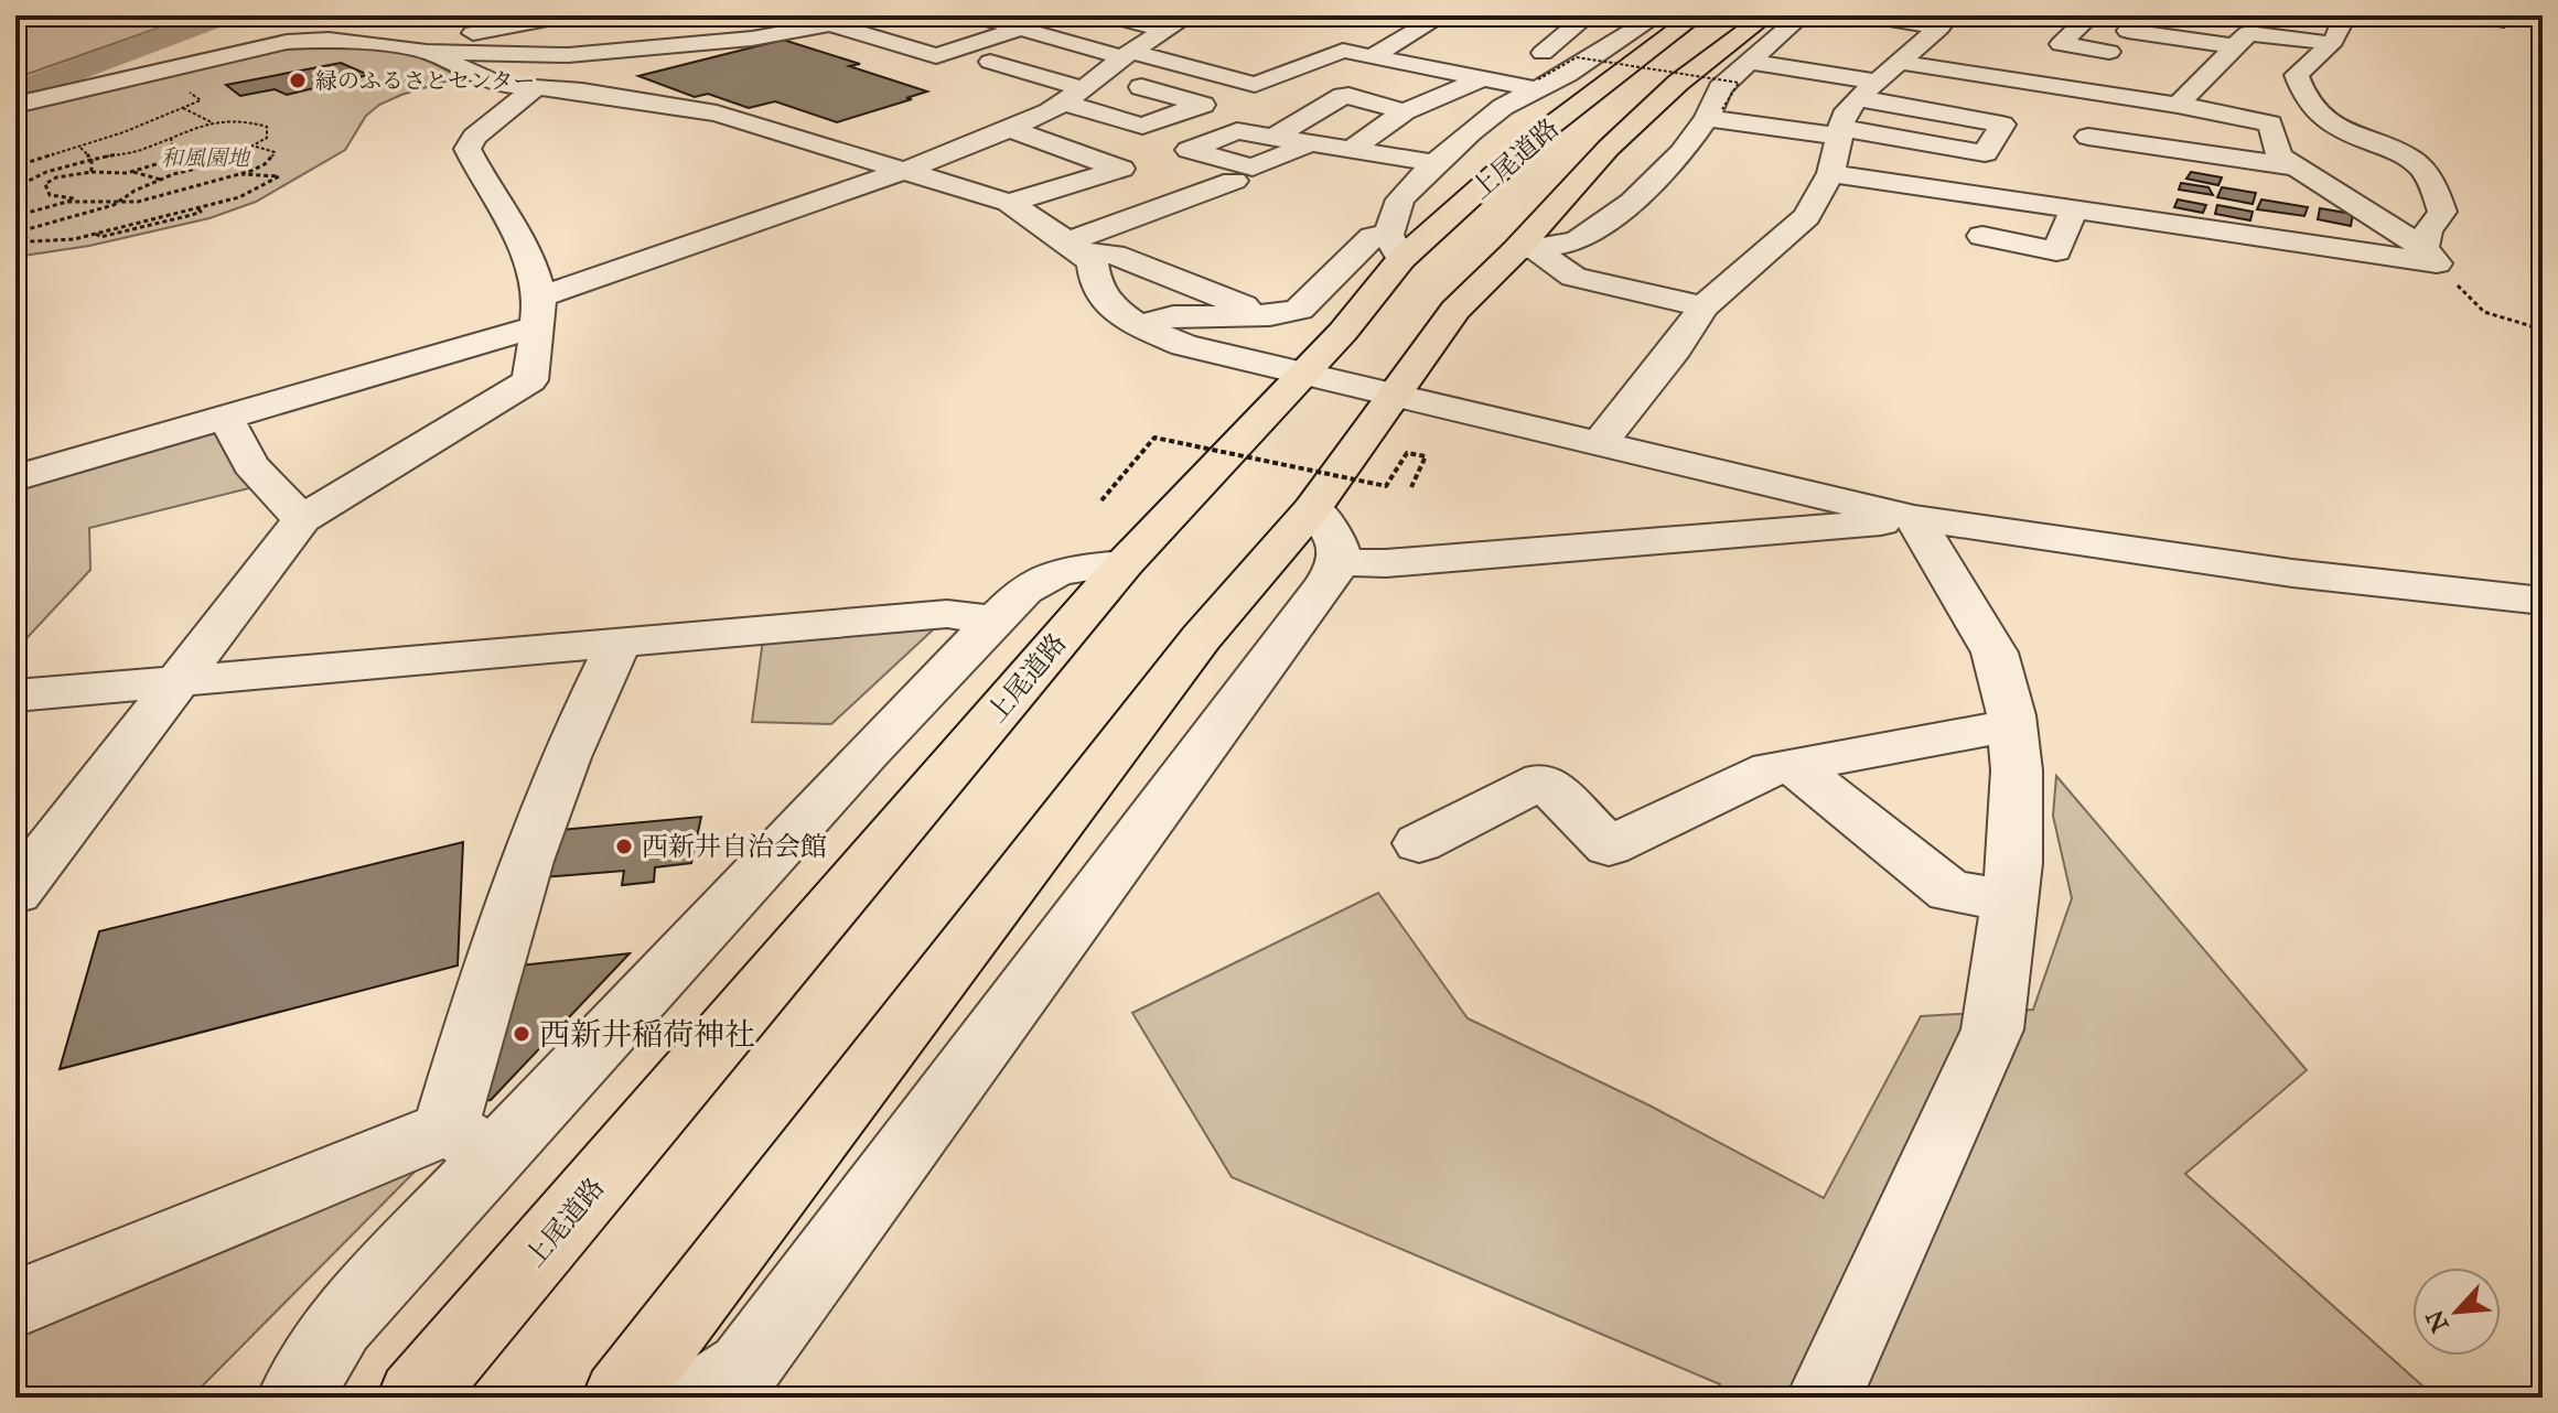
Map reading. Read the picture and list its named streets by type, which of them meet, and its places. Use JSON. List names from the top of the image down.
{
  "streets": {
    "highway": ["上尾道路"]
  },
  "parks": ["和風園地"],
  "places": ["緑のふるさとセンター", "西新井自治会館", "西新井稲荷神社"],
  "north": "bottom left"
}
